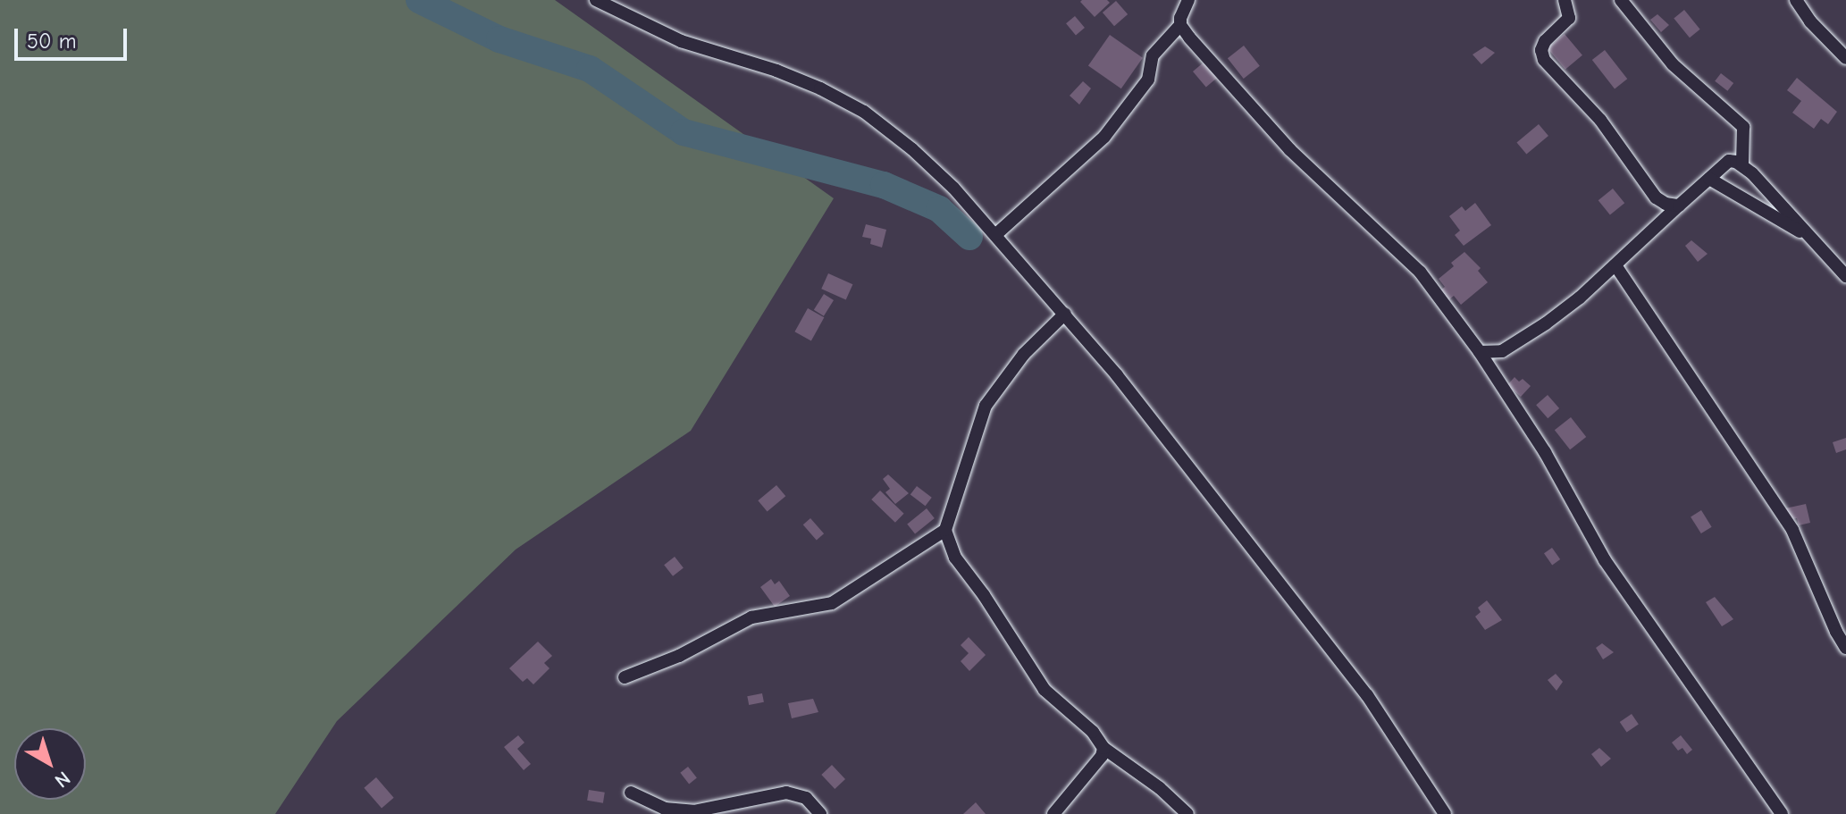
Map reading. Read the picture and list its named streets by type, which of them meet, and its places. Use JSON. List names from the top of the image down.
{
  "scale_bar": "50 m",
  "north": "bottom right"
}
